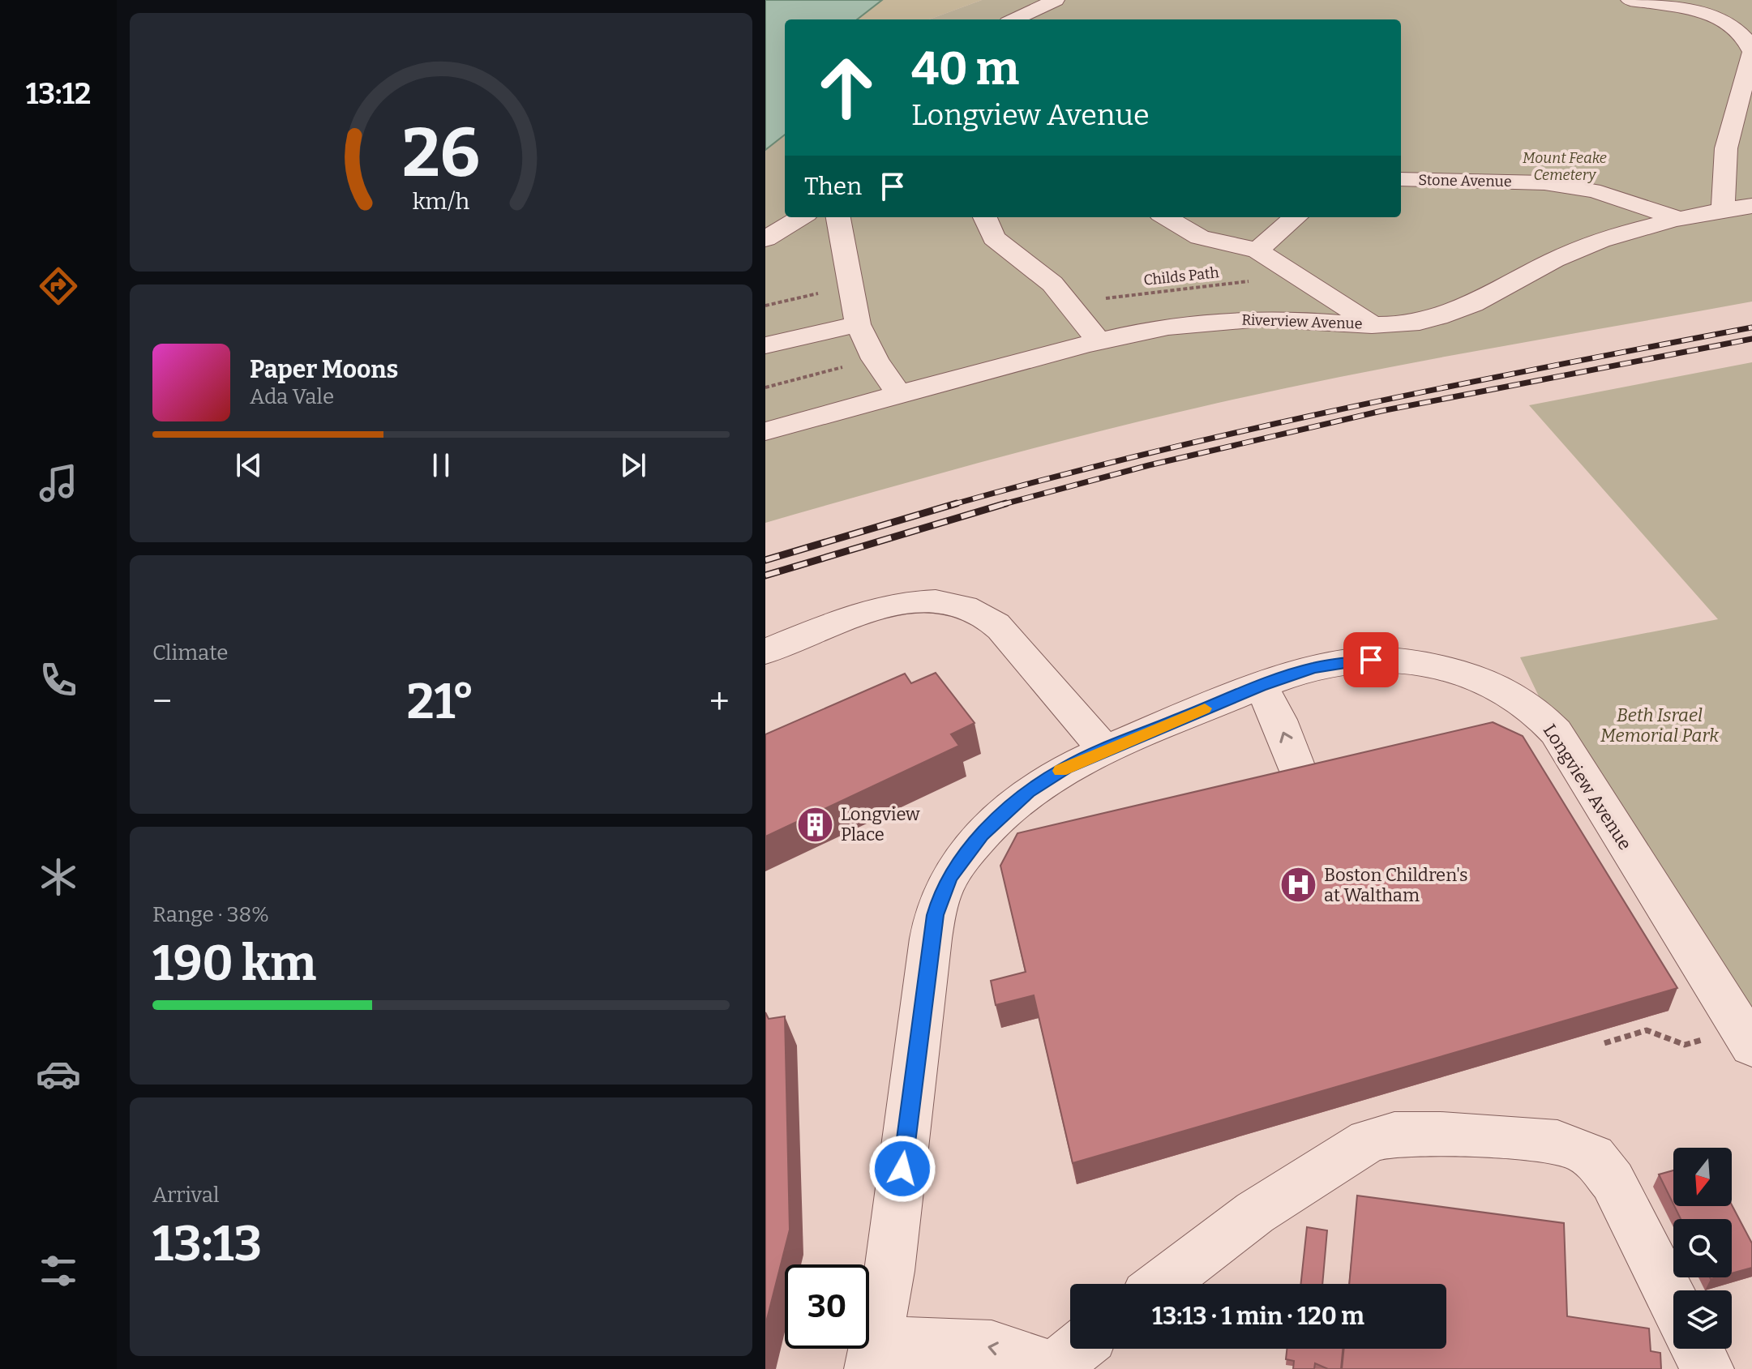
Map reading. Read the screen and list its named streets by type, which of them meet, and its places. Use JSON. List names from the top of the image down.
{
  "streets": {
    "street": ["Stone Avenue", "Riverview Avenue", "Longview Avenue"],
    "path": ["Childs Path"]
  },
  "crossings": [
    ["Stone Avenue", "Riverview Avenue"]
  ],
  "parks": ["Mount Feake Cemetery", "Beth Israel Memorial Park"],
  "places": {
    "building": ["Longview Place"],
    "hospital": ["Boston Children's at Waltham"]
  },
  "north": "bottom",
  "page": {
    "tabs": "13:12",
    "turn": ["40 m", "Longview Avenue"],
    "then": "Then",
    "song": ["Paper Moons", "Ada Vale"],
    "tile": [
      "Climate",
      ["Range · 38%", "190 km"],
      ["Arrival", "13:13"]
    ],
    "heat": ["−", "21°", "+"],
    "limit": "30",
    "trip": "13:13 · 1 min · 120 m",
    "gauge": ["26", "km/h"]
  }
}
